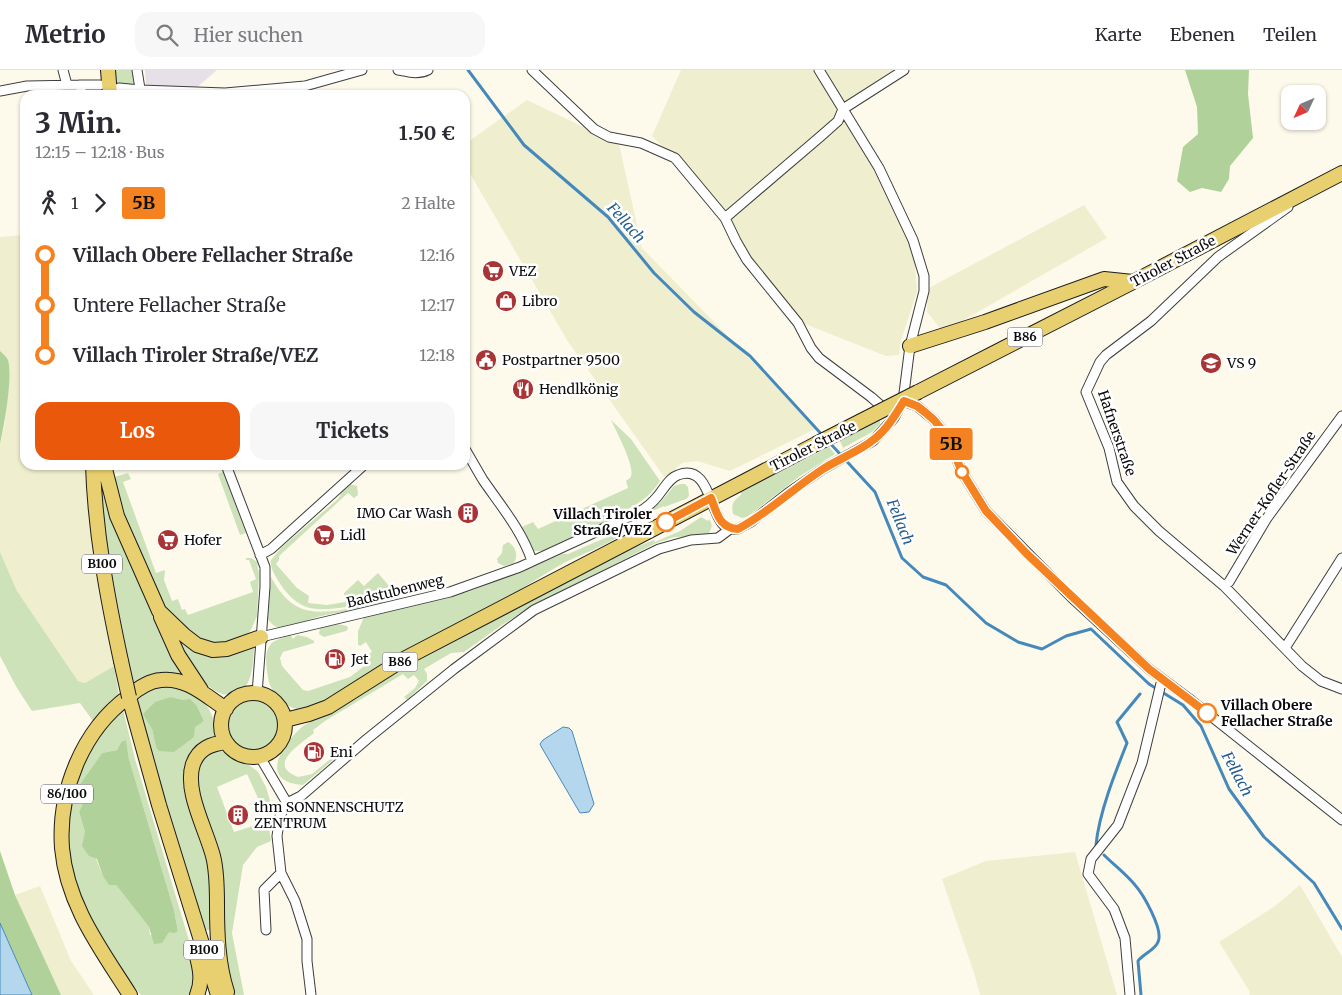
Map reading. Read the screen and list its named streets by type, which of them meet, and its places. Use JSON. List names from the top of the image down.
{
  "streets": {
    "main road": [
      "Tiroler Straße",
      "B86",
      "B100",
      "86/100"
    ],
    "street": ["Hafnerstraße", "Werner-Kofler-Straße", "Badstubenweg"]
  },
  "crossings": [
    ["Tiroler Straße", "Hafnerstraße"],
    ["Tiroler Straße", "Badstubenweg"],
    ["Tiroler Straße", "86/100"],
    ["Hafnerstraße", "Werner-Kofler-Straße"]
  ],
  "water": ["Fellach"],
  "places": {
    "supermarket": ["VEZ", "Lidl", "Hofer"],
    "shop": ["Libro"],
    "public building": ["Postpartner 9500"],
    "school or university": ["VS 9"],
    "restaurant": ["Hendlkönig"],
    "building": ["IMO Car Wash", "thm SONNENSCHUTZ ZENTRUM"],
    "other": ["Villach Tiroler Straße/VEZ", "Villach Obere Fellacher Straße"],
    "fuel station": ["Jet", "Eni"]
  },
  "lines": ["bus line 5B"],
  "north": "bottom left",
  "page": {
    "header": "Metrio",
    "search": "Hier suchen",
    "nav": ["Karte", "Ebenen", "Teilen"],
    "on_map": "5B",
    "heading": ["3 Min.", "12:15 – 12:18 · Bus", "1.50 €"],
    "legs": ["1", "5B", "2 Halte"],
    "list": [
      {
        "name": "Villach Obere Fellacher Straße",
        "value": "12:16"
      },
      {
        "name": "Untere Fellacher Straße",
        "value": "12:17"
      },
      {
        "name": "Villach Tiroler Straße/VEZ",
        "value": "12:18"
      }
    ],
    "buttons": ["Los", "Tickets"]
  }
}
